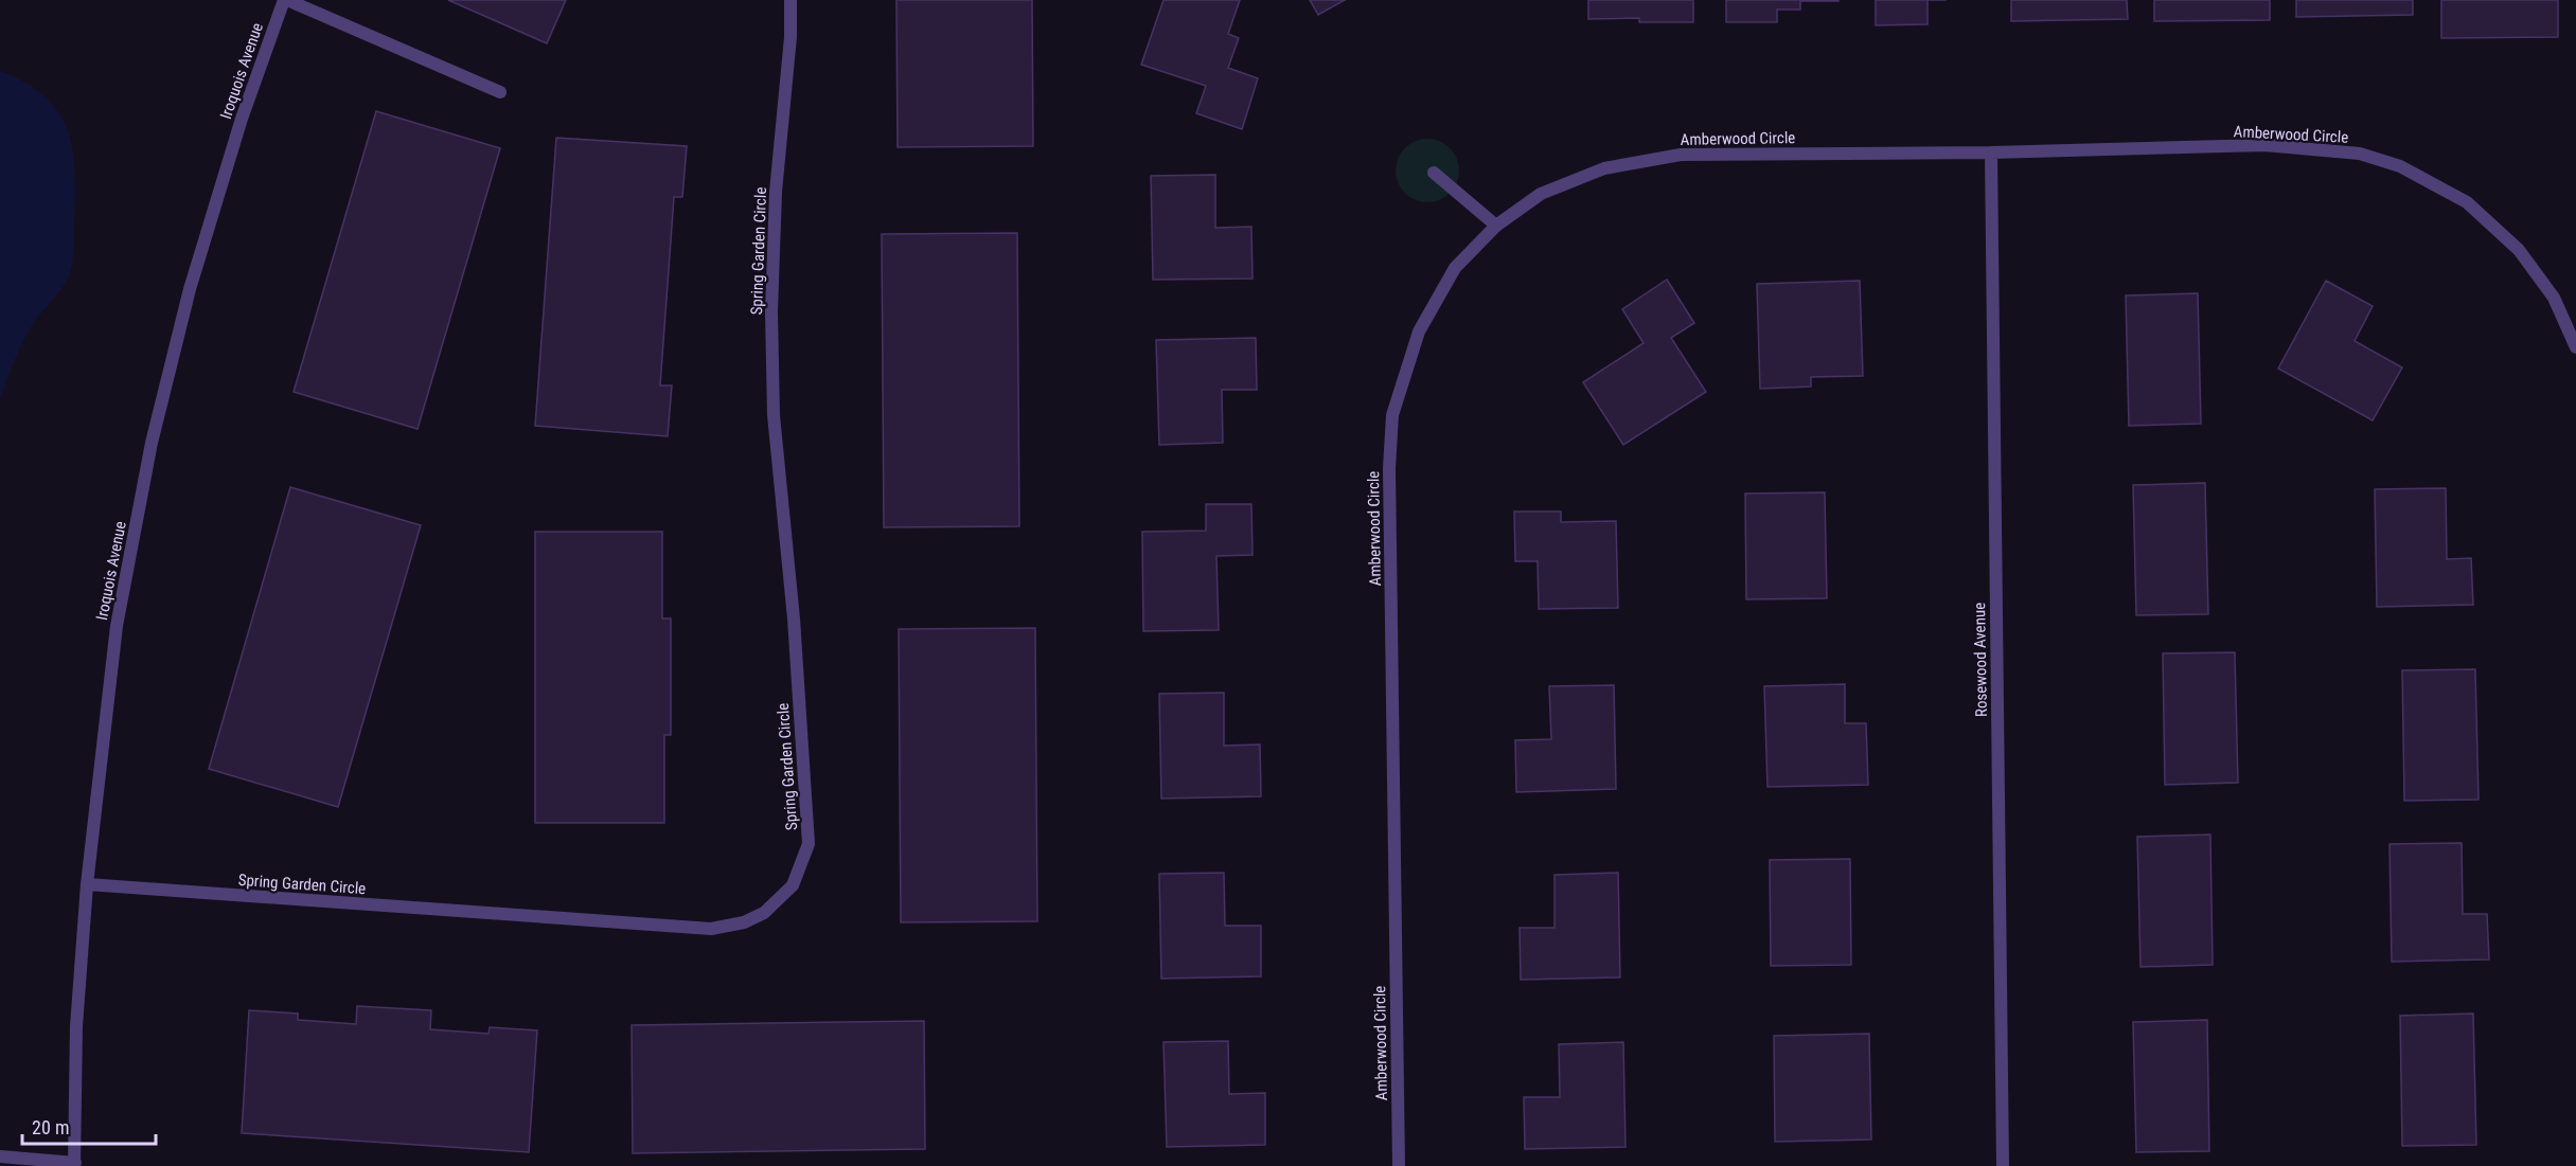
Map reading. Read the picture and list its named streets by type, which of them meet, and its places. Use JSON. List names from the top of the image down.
{
  "streets": {
    "street": [
      "Iroquois Avenue",
      "Amberwood Circle",
      "Spring Garden Circle",
      "Rosewood Avenue"
    ]
  },
  "crossings": [
    ["Iroquois Avenue", "Spring Garden Circle"],
    ["Amberwood Circle", "Rosewood Avenue"]
  ],
  "scale_bar": "20 m"
}
